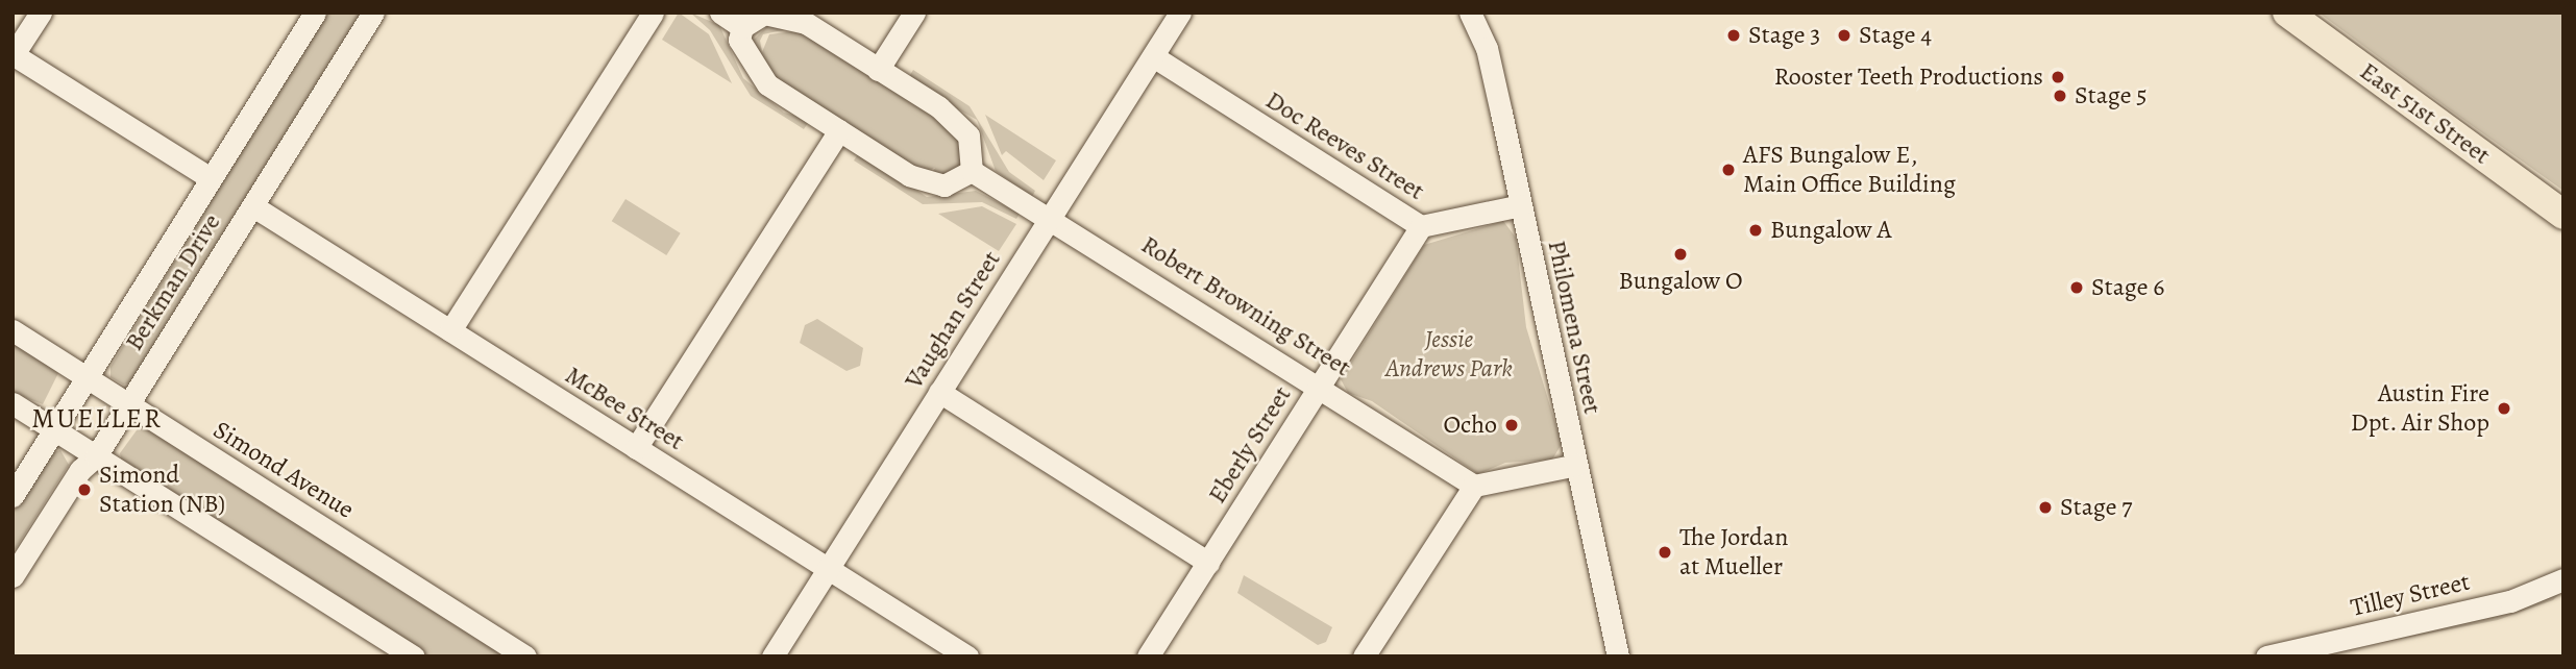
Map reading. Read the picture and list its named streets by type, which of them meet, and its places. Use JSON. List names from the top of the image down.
{
  "streets": {
    "main road": ["East 51st Street"],
    "street": [
      "Doc Reeves Street",
      "Berkman Drive",
      "Robert Browning Street",
      "Vaughan Street",
      "Philomena Street",
      "McBee Street",
      "Eberly Street",
      "Simond Avenue",
      "Tilley Street"
    ]
  },
  "crossings": [
    ["Doc Reeves Street", "Vaughan Street"],
    ["Doc Reeves Street", "Philomena Street"],
    ["Doc Reeves Street", "Eberly Street"],
    ["Berkman Drive", "McBee Street"],
    ["Berkman Drive", "Simond Avenue"],
    ["Robert Browning Street", "Vaughan Street"],
    ["Robert Browning Street", "Eberly Street"],
    ["Vaughan Street", "McBee Street"]
  ],
  "districts": ["MUELLER"],
  "parks": ["Jessie Andrews Park"],
  "places": [
    "Stage 3",
    "Stage 4",
    "Rooster Teeth Productions",
    "Stage 5",
    "AFS Bungalow E, Main Office Building",
    "Bungalow A",
    "Bungalow O",
    "Stage 6",
    "Austin Fire Dpt. Air Shop",
    "Ocho",
    "Simond Station (NB)",
    "Stage 7",
    "The Jordan at Mueller"
  ]
}
